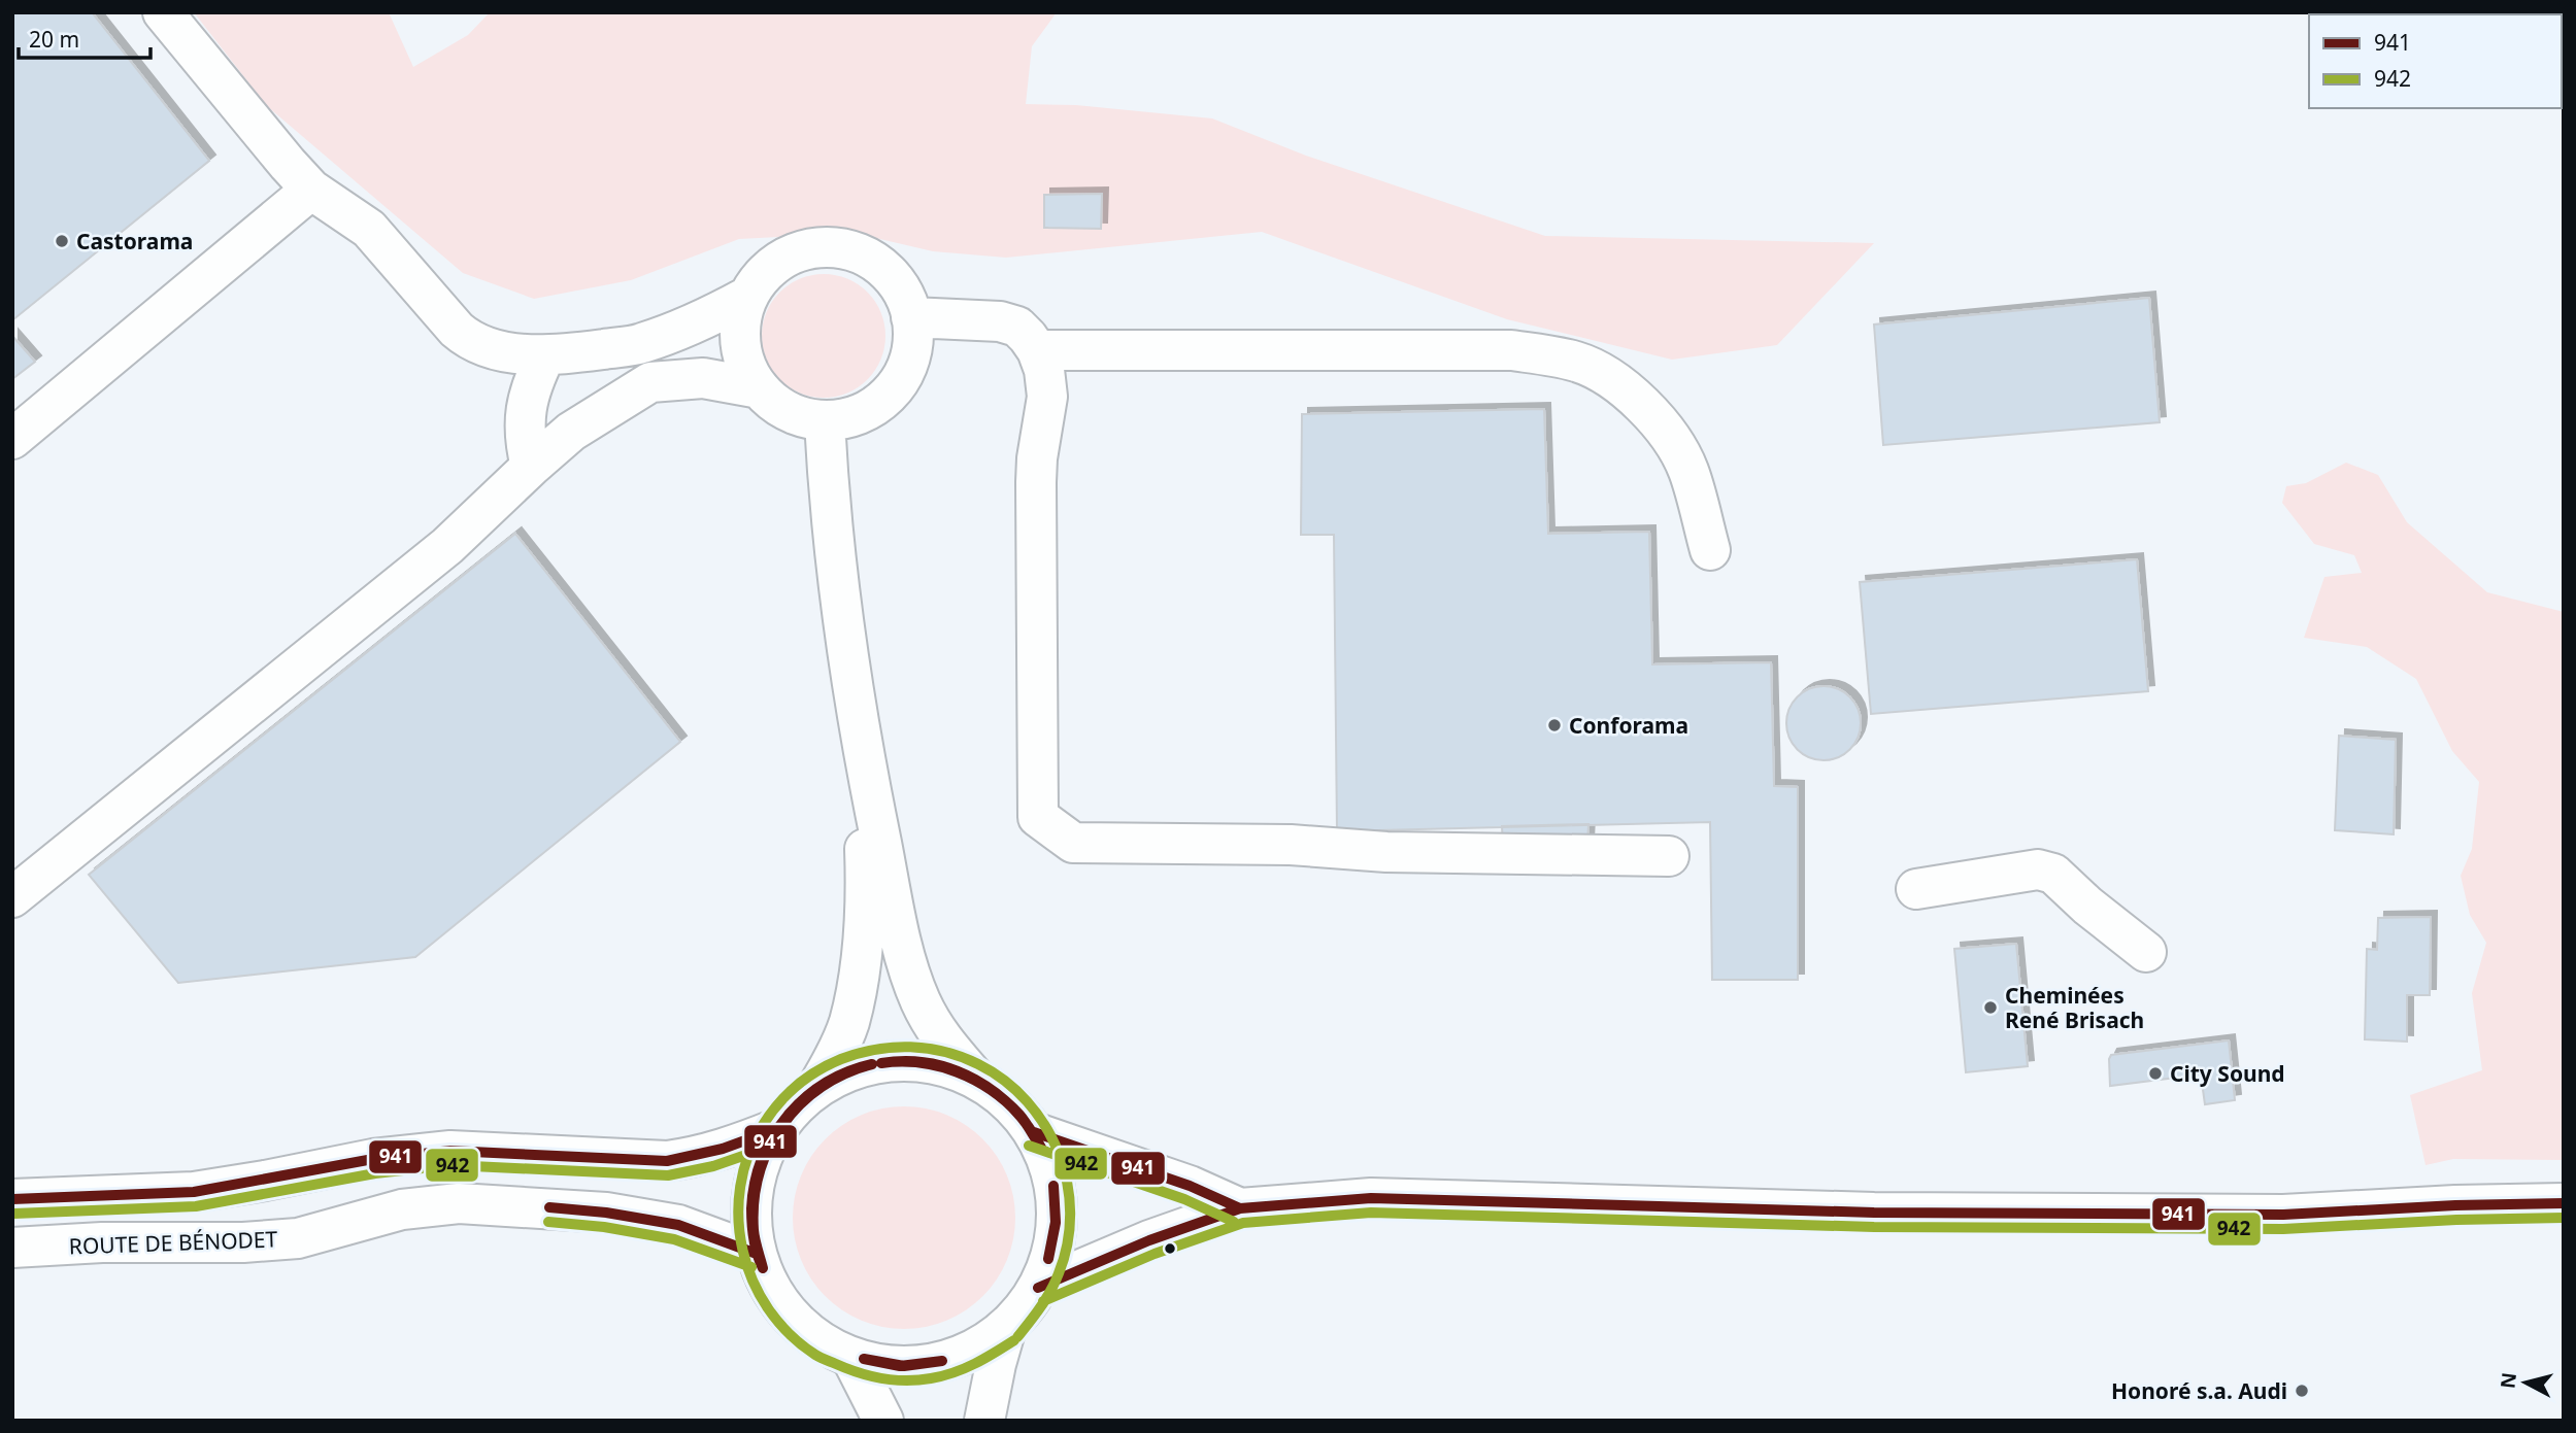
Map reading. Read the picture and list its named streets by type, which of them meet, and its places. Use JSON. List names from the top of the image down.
{
  "streets": {
    "main road": ["ROUTE DE BÉNODET"]
  },
  "places": [
    "Castorama",
    "Conforama",
    "Cheminées René Brisach",
    "City Sound",
    "Honoré s.a. Audi"
  ],
  "lines": ["transit line 942", "transit line 941"],
  "legend": ["941", "942"],
  "scale_bar": "20 m",
  "north": "left"
}
